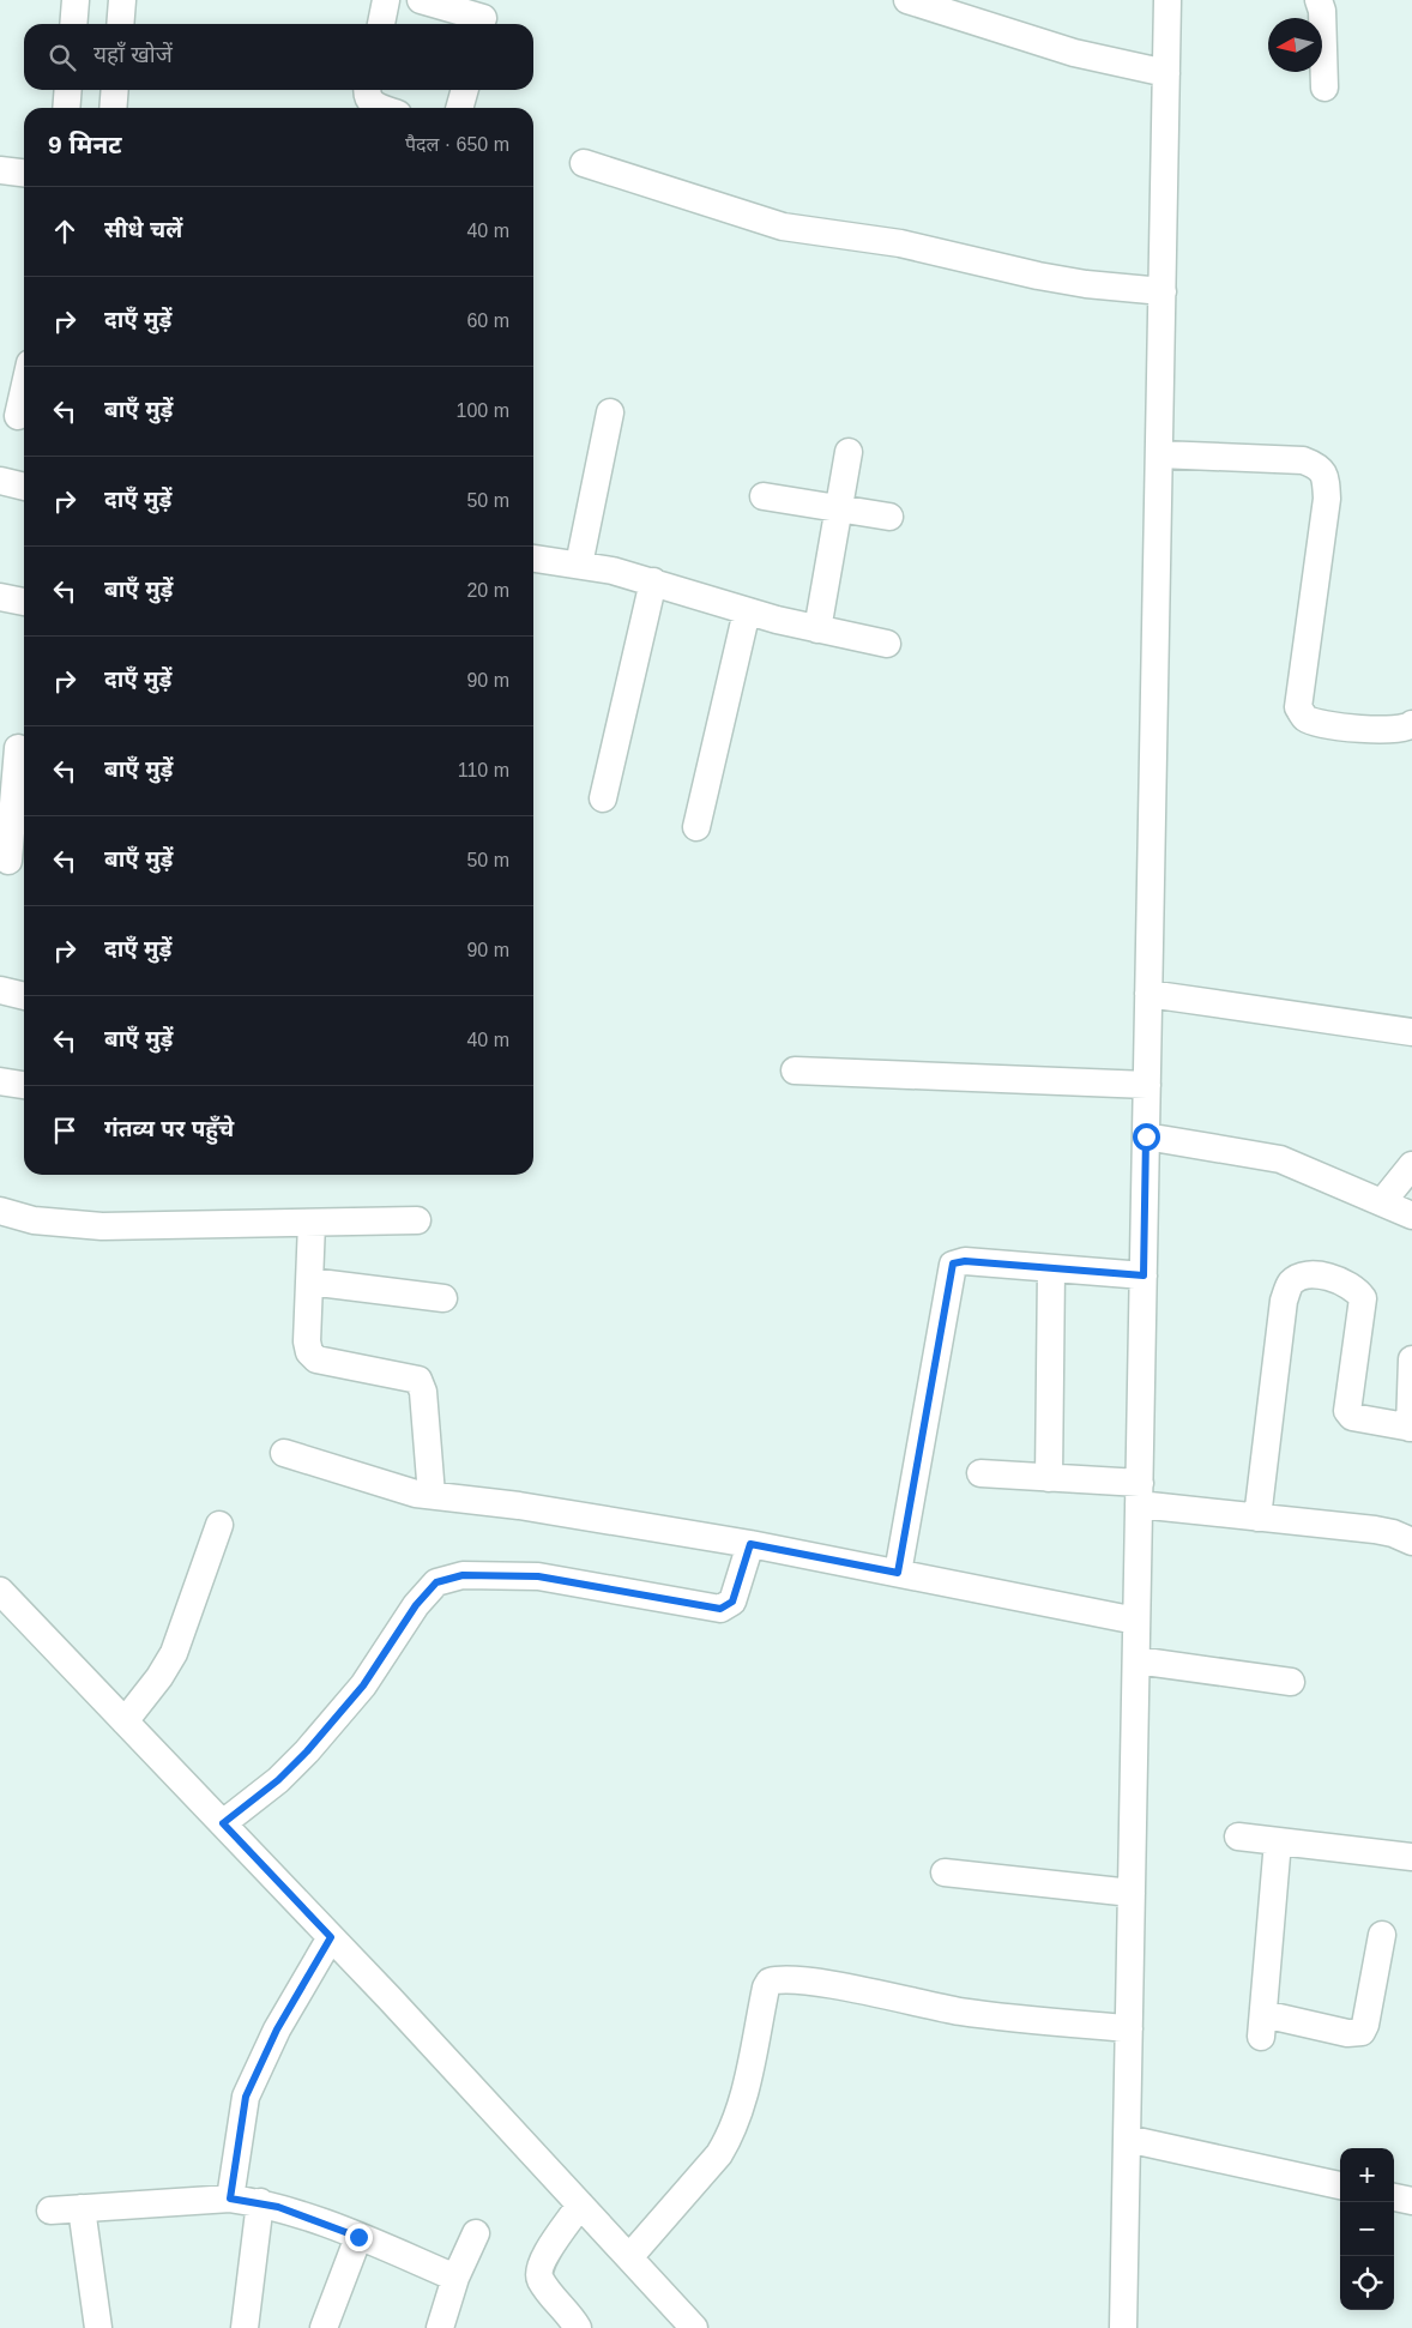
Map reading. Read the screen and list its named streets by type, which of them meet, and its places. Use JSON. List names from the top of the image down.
{
  "north": "left",
  "page": {
    "search": "यहाँ खोजें",
    "heading": ["9 मिनट", "पैदल · 650 m"],
    "list": [
      ["सीधे चलें", "40 m"],
      ["दाएँ मुड़ें", "60 m"],
      ["बाएँ मुड़ें", "100 m"],
      ["दाएँ मुड़ें", "50 m"],
      ["बाएँ मुड़ें", "20 m"],
      ["दाएँ मुड़ें", "90 m"],
      ["बाएँ मुड़ें", "110 m"],
      ["बाएँ मुड़ें", "50 m"],
      ["दाएँ मुड़ें", "90 m"],
      ["बाएँ मुड़ें", "40 m"],
      "गंतव्य पर पहुँचे"
    ],
    "map_buttons": ["+", "−"]
  }
}
